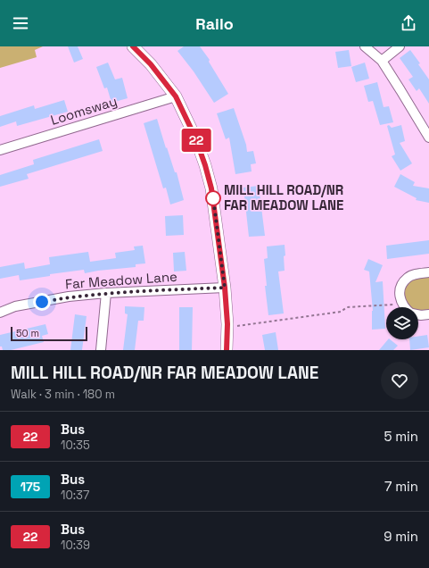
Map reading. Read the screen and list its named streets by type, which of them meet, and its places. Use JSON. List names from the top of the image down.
{
  "streets": {
    "street": ["Loomsway", "Far Meadow Lane"]
  },
  "places": ["MILL HILL ROAD/NR FAR MEADOW LANE"],
  "lines": ["bus line 22"],
  "scale_bar": "50 m",
  "page": {
    "header": "Railo",
    "on_map": "22",
    "scale": "50 m",
    "heading": ["MILL HILL ROAD/NR FAR MEADOW LANE", "Walk · 3 min · 180 m"],
    "list": [
      {
        "mark": "22",
        "name": "Bus",
        "note": "10:35",
        "value": "5 min"
      },
      {
        "mark": "175",
        "name": "Bus",
        "note": "10:37",
        "value": "7 min"
      },
      {
        "mark": "22",
        "name": "Bus",
        "note": "10:39",
        "value": "9 min"
      }
    ]
  }
}
